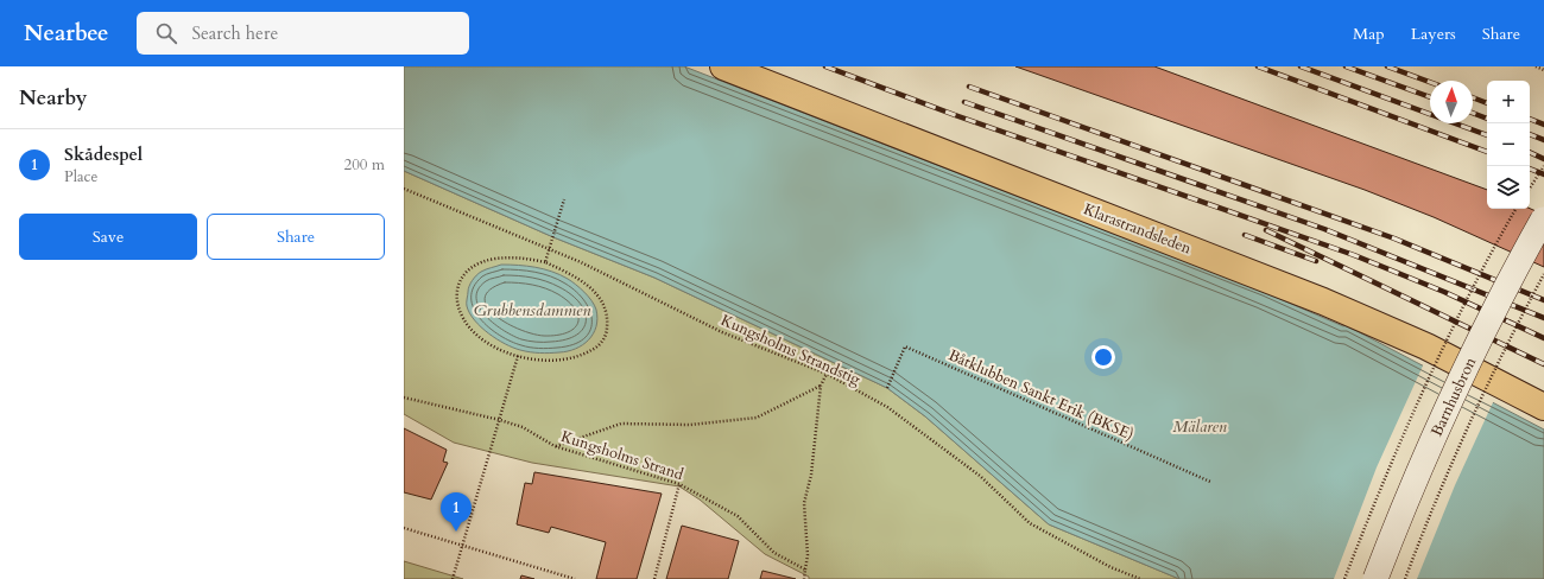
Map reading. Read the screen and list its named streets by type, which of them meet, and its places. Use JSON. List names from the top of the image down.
{
  "streets": {
    "highway": ["Klarastrandsleden"],
    "street": ["Barnhusbron"],
    "path": ["Kungsholms Strandstig", "Båtklubben Sankt Erik (BKSE)", "Kungsholms Strand"]
  },
  "water": ["Grubbensdammen", "Mälaren"],
  "north": "top",
  "page": {
    "header": "Nearbee",
    "search": "Search here",
    "nav": ["Map", "Layers", "Share"],
    "heading": "Nearby",
    "map_buttons": ["+", "−"],
    "list": [
      {
        "mark": "1",
        "name": "Skådespel",
        "note": "Place",
        "value": "200 m"
      }
    ],
    "buttons": ["Save", "Share"],
    "pins": "1"
  }
}
